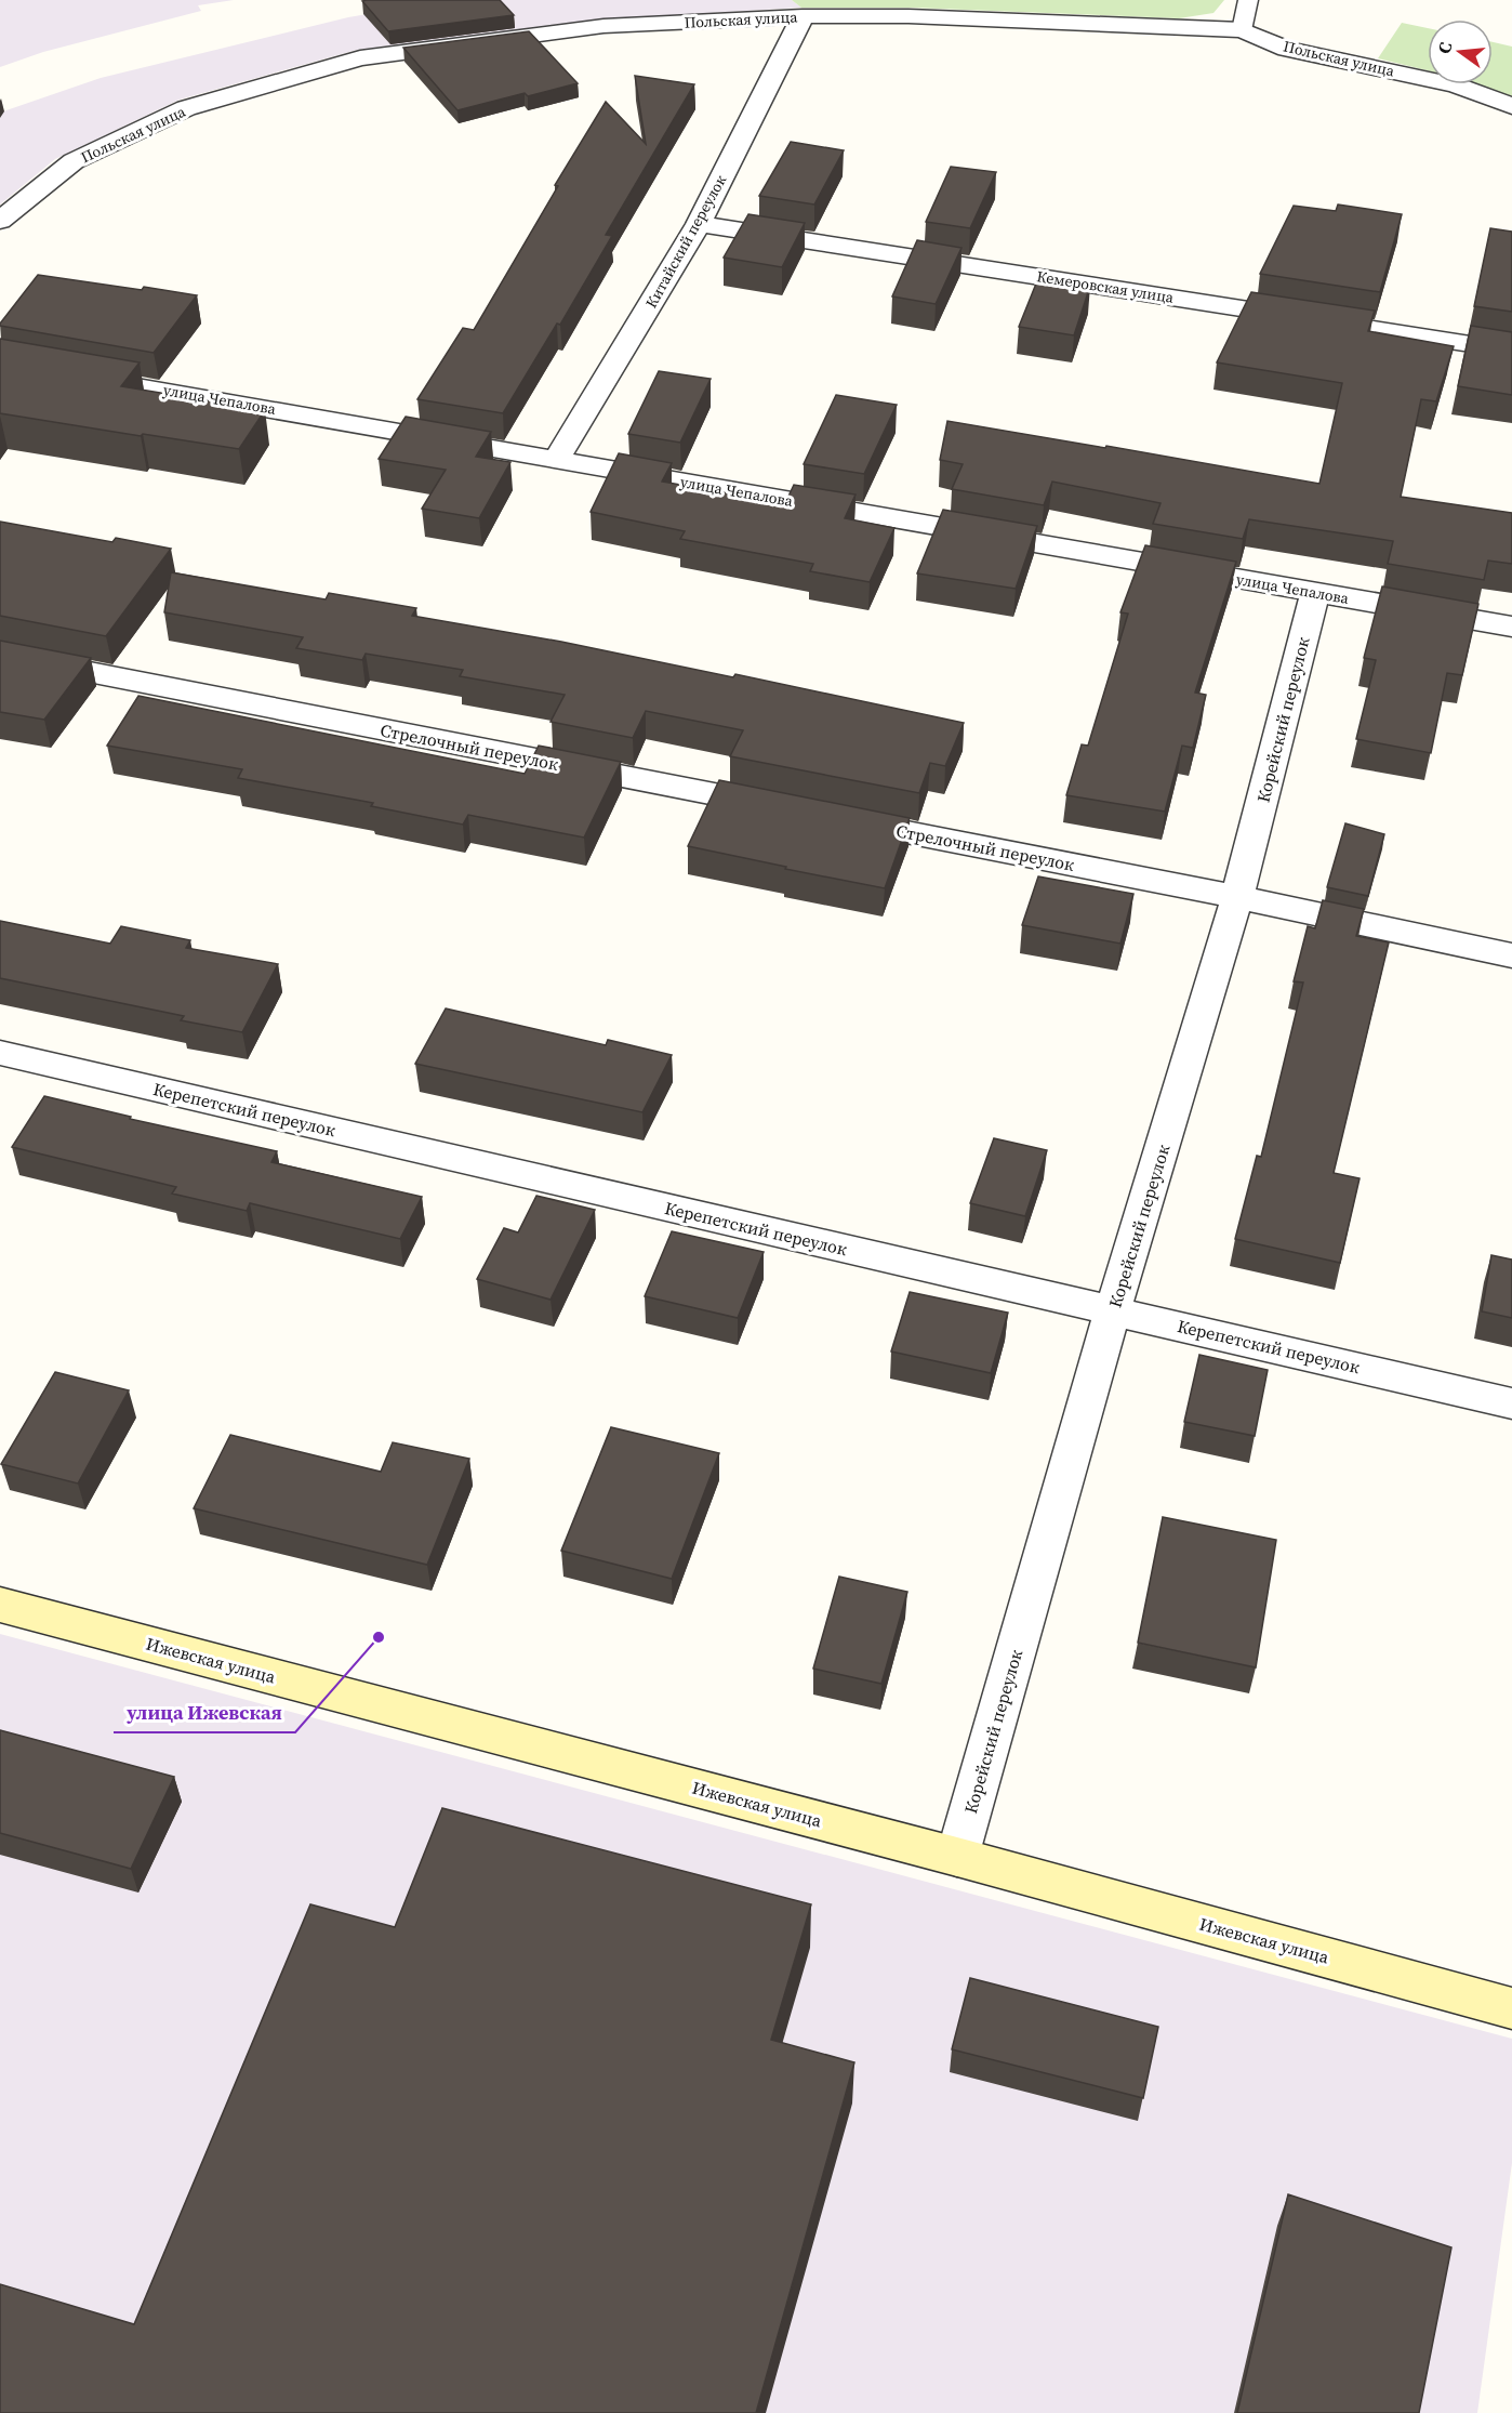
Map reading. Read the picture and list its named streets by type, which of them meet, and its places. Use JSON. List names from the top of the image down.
{
  "streets": {
    "main road": ["Ижевская улица"],
    "street": [
      "Польская улица",
      "Китайский переулок",
      "Кемеровская улица",
      "улица Чепалова",
      "Корейский переулок",
      "Стрелочный переулок",
      "Керепетский переулок"
    ]
  },
  "crossings": [
    ["Польская улица", "Китайский переулок"],
    ["Китайский переулок", "Кемеровская улица"],
    ["Китайский переулок", "улица Чепалова"],
    ["улица Чепалова", "Корейский переулок"],
    ["Корейский переулок", "Стрелочный переулок"],
    ["Корейский переулок", "Керепетский переулок"],
    ["Корейский переулок", "Ижевская улица"]
  ],
  "places": ["улица Ижевская"],
  "north": "left"
}
